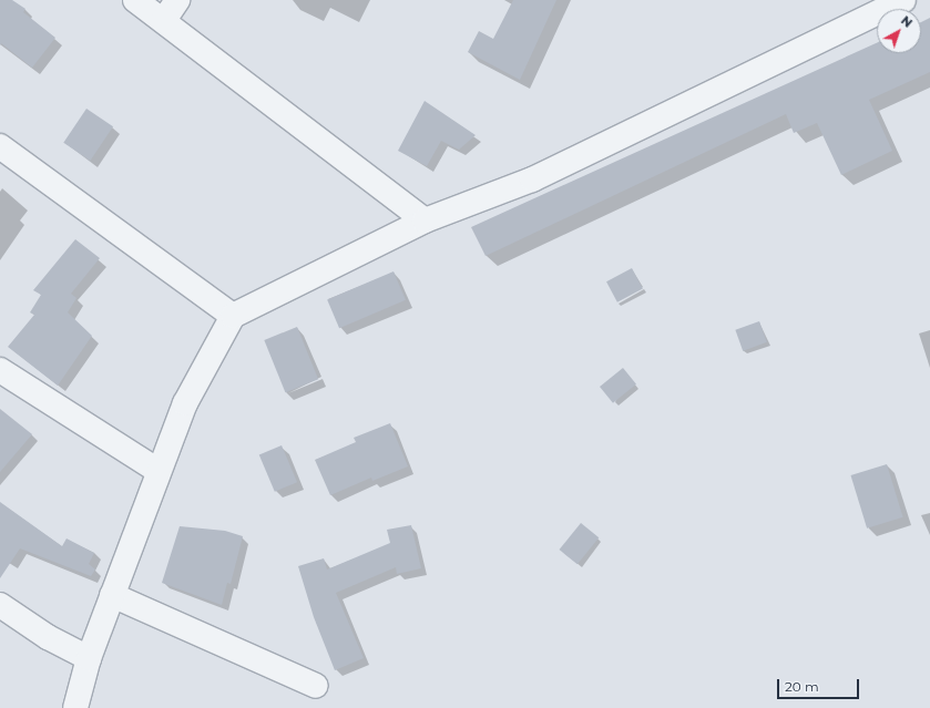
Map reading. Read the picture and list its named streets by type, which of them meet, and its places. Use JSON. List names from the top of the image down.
{
  "scale_bar": "20 m",
  "north": "top right"
}
